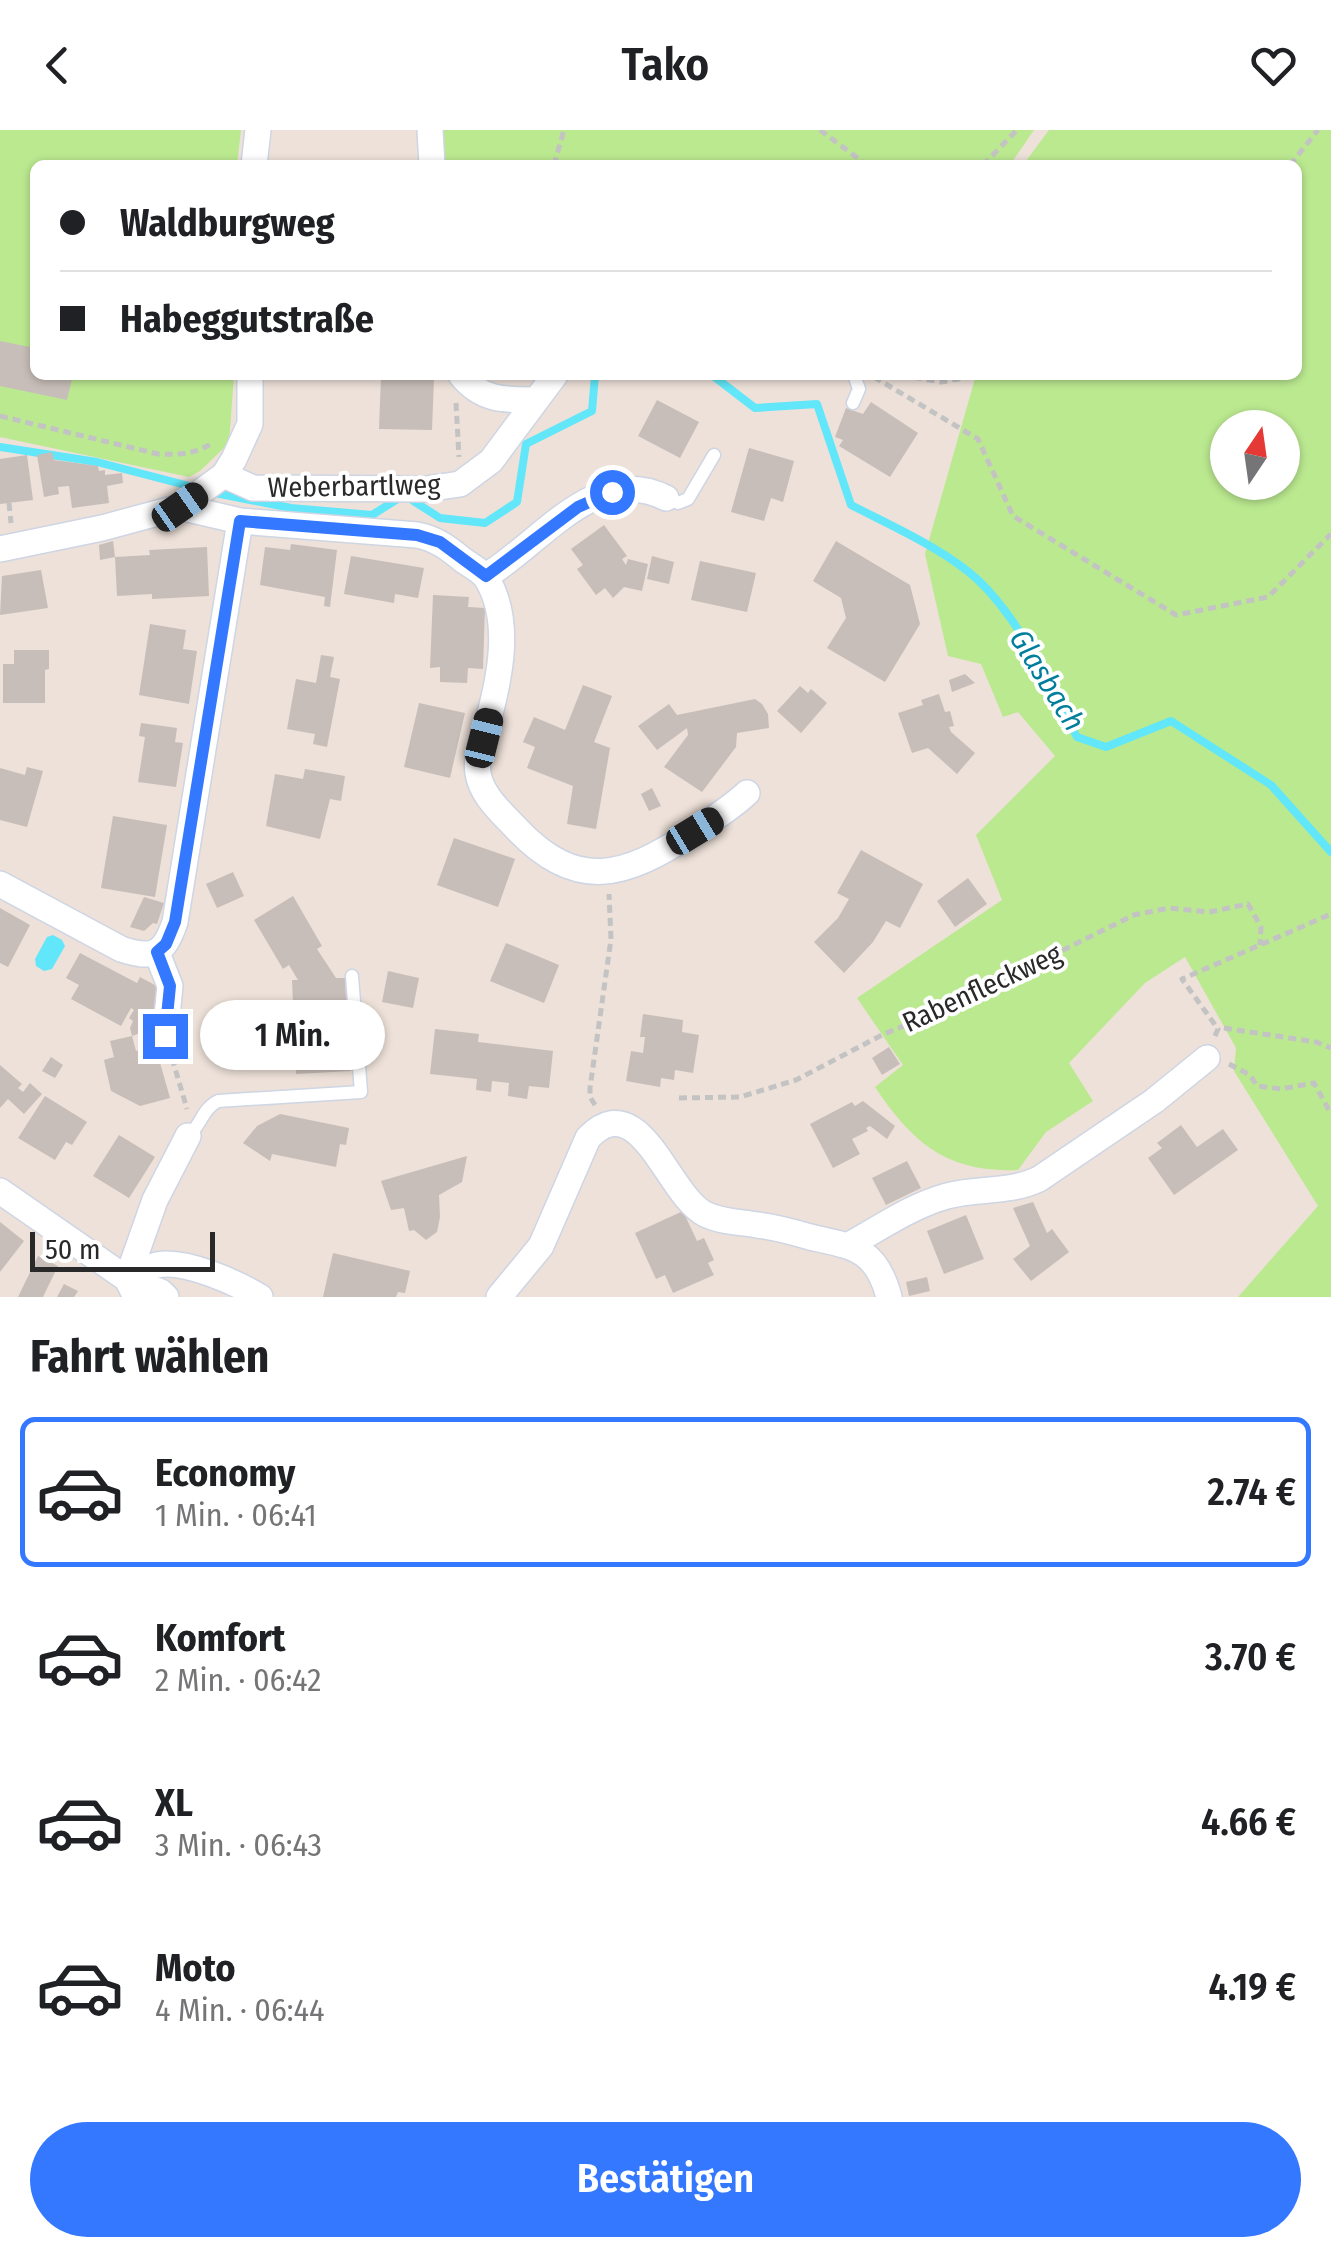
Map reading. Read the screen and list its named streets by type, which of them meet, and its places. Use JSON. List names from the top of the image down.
{
  "streets": {
    "street": ["Weberbartlweg"],
    "path": ["Rabenfleckweg"]
  },
  "water": ["Glasbach"],
  "scale_bar": "50 m",
  "north": "top",
  "page": {
    "header": "Tako",
    "banner": ["Waldburgweg", "Habeggutstraße"],
    "bubble": "1 Min.",
    "scale": "50 m",
    "heading": "Fahrt wählen",
    "list": [
      {
        "name": "Economy",
        "note": "1 Min. · 06:41",
        "value": "2.74 €"
      },
      {
        "name": "Komfort",
        "note": "2 Min. · 06:42",
        "value": "3.70 €"
      },
      {
        "name": "XL",
        "note": "3 Min. · 06:43",
        "value": "4.66 €"
      },
      {
        "name": "Moto",
        "note": "4 Min. · 06:44",
        "value": "4.19 €"
      }
    ],
    "buttons": "Bestätigen"
  }
}
